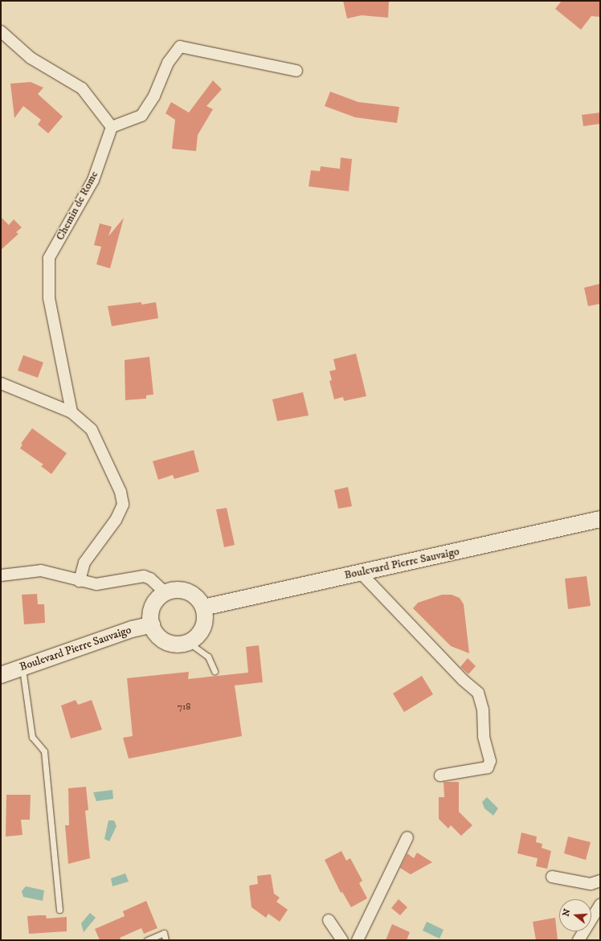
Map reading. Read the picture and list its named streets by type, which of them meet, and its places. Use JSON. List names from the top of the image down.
{
  "streets": {
    "main road": ["Boulevard Pierre Sauvaigo"],
    "street": ["Chemin de Rome"]
  },
  "house_numbers": ["718"],
  "north": "left"
}
